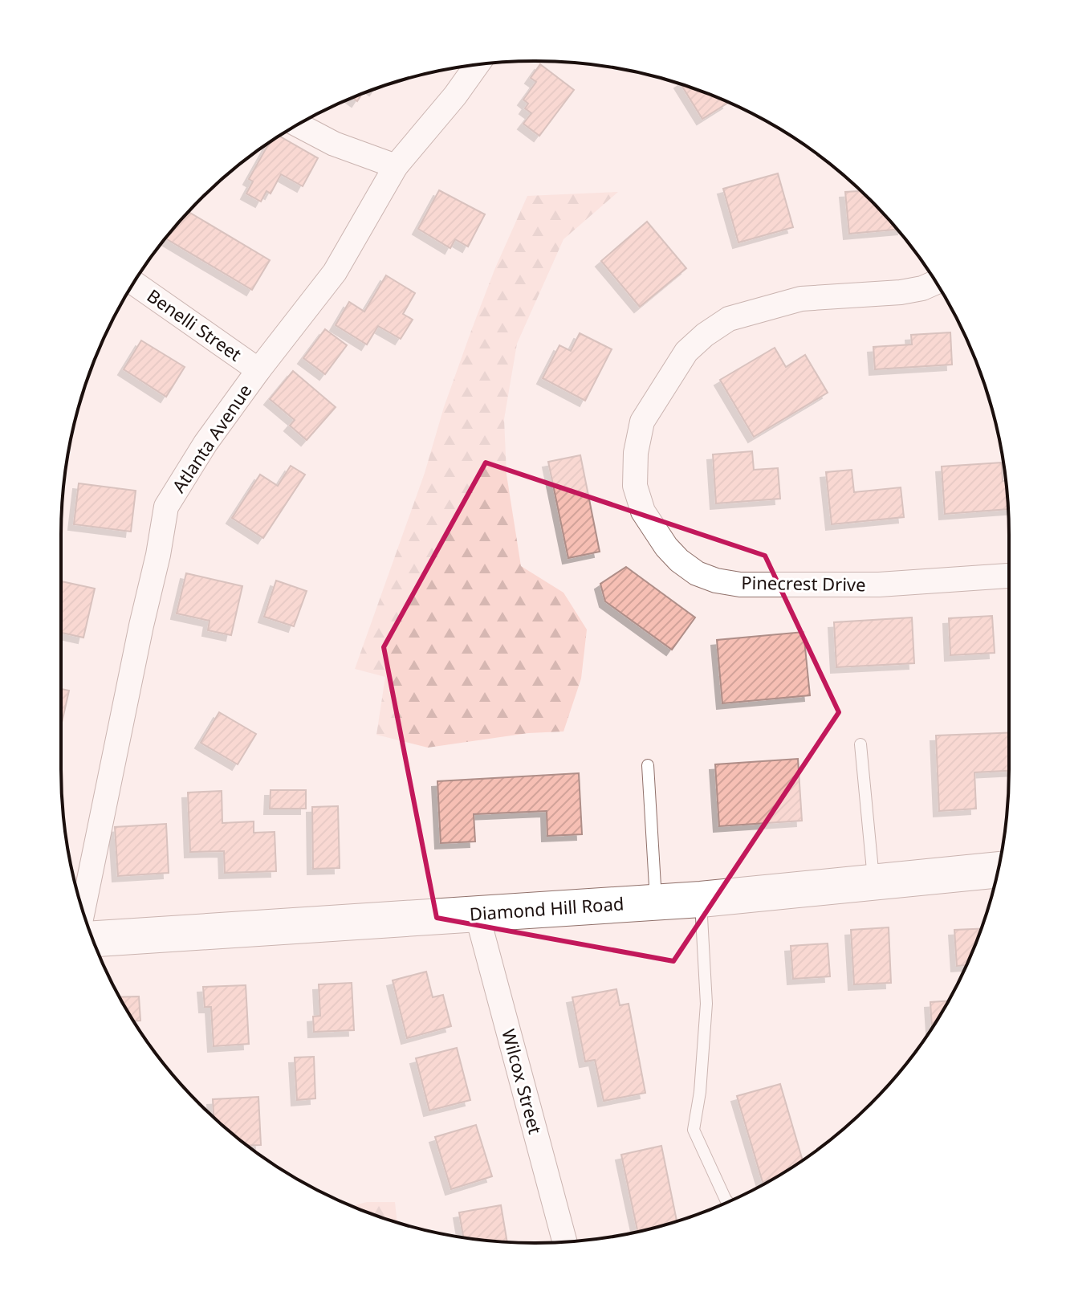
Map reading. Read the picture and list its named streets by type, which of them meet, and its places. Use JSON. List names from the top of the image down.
{
  "streets": {
    "main road": ["Diamond Hill Road"],
    "street": [
      "Benelli Street",
      "Atlanta Avenue",
      "Pinecrest Drive",
      "Wilcox Street"
    ]
  },
  "crossings": [
    ["Benelli Street", "Atlanta Avenue"],
    ["Diamond Hill Road", "Wilcox Street"]
  ]
}
